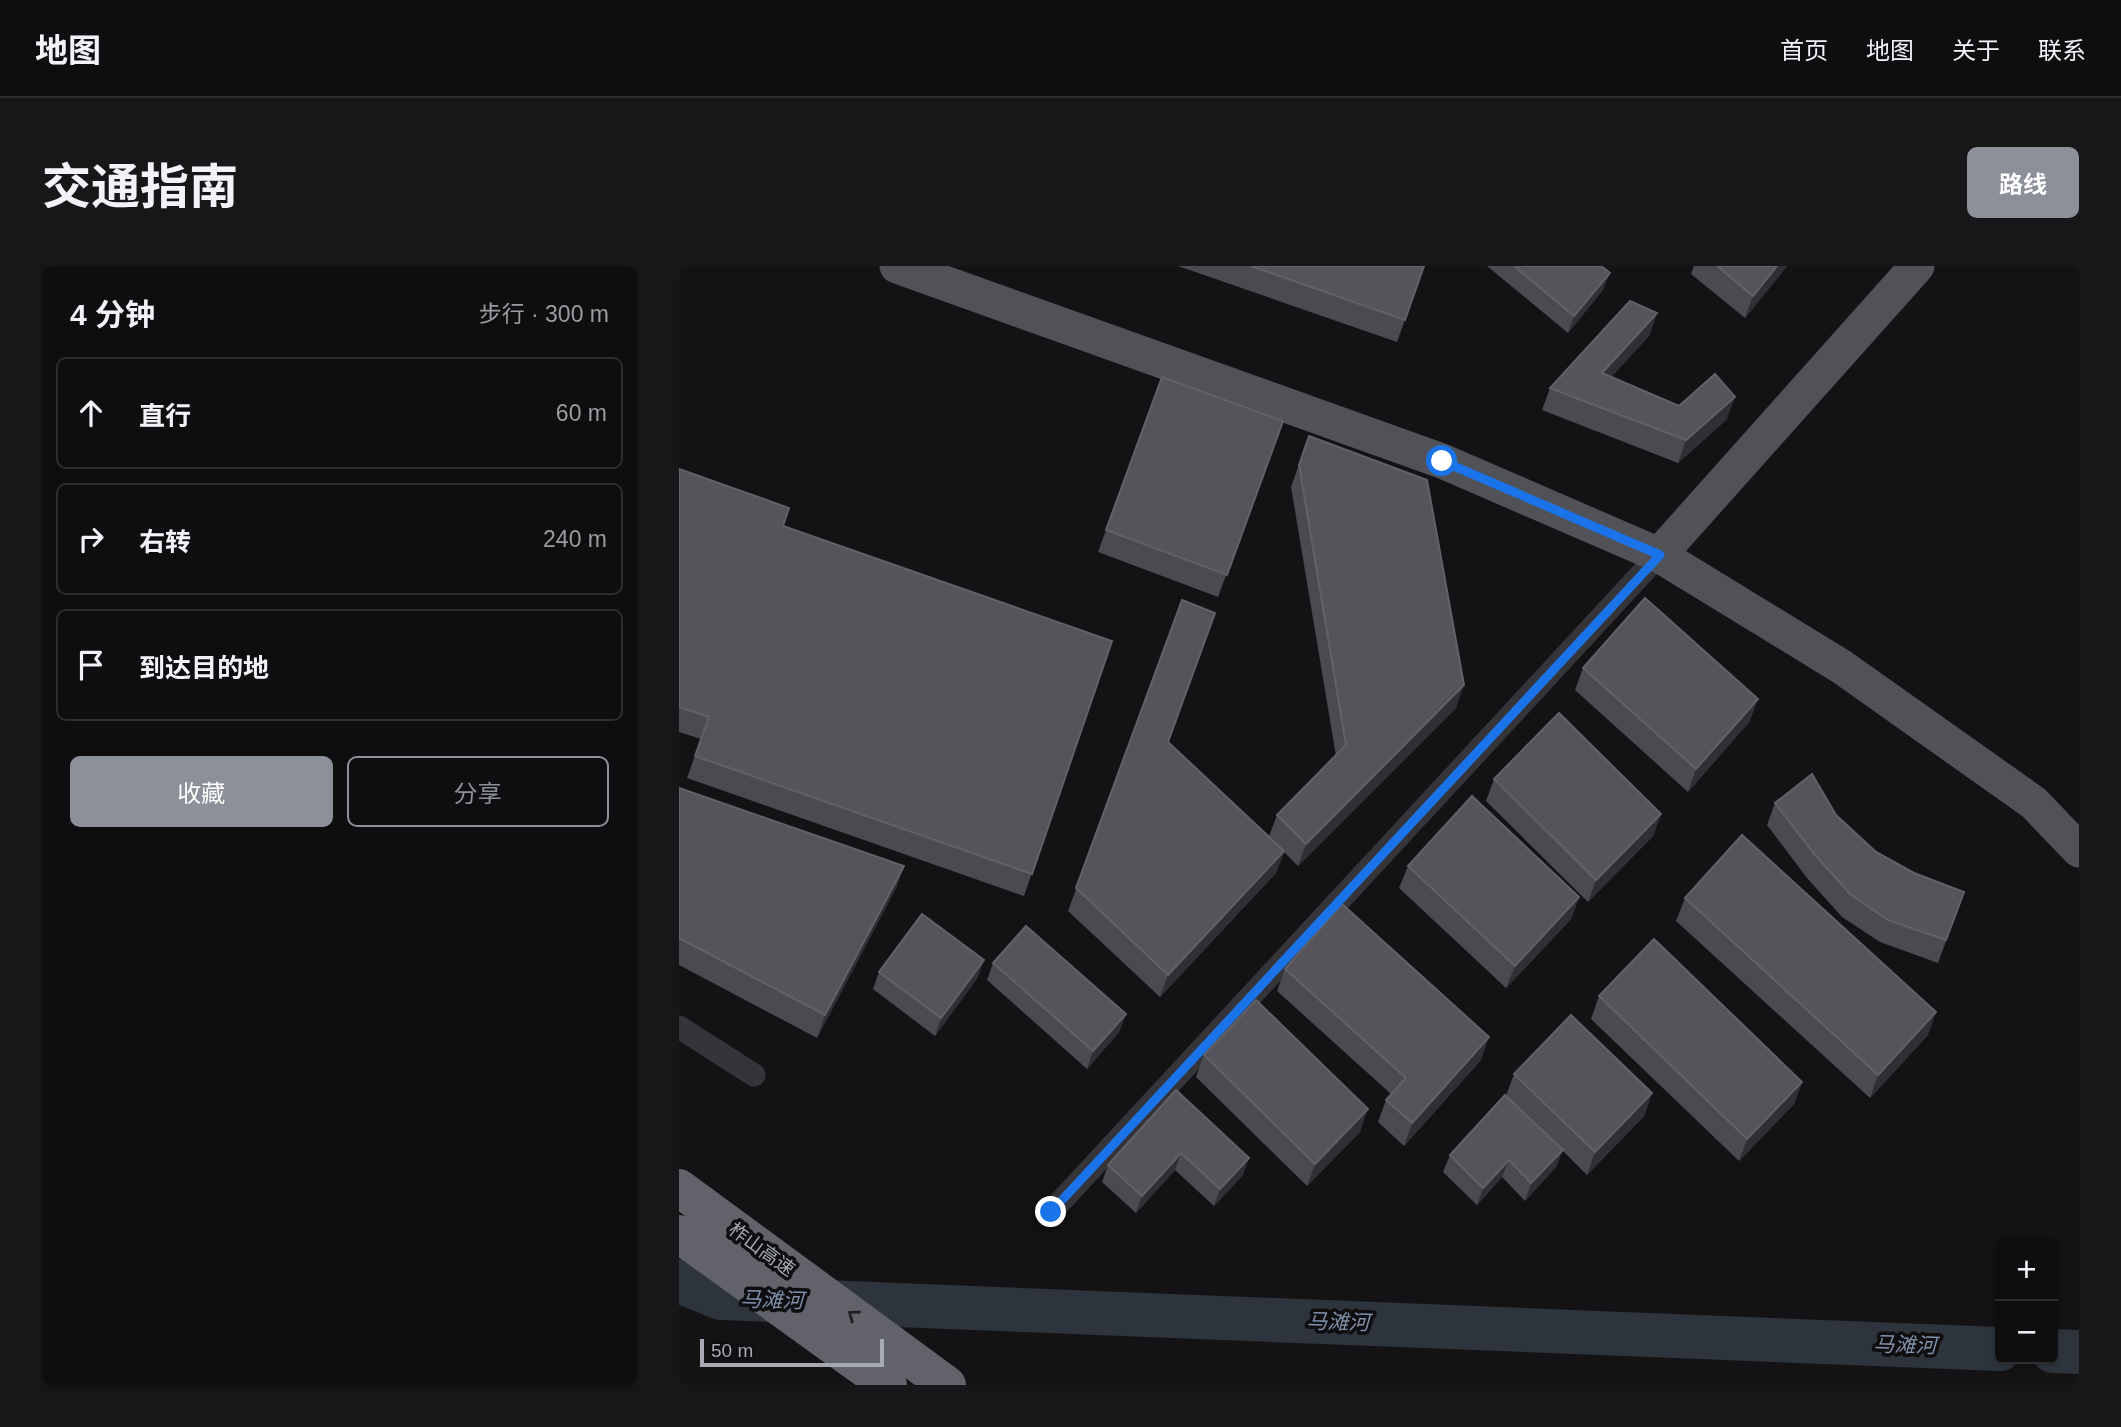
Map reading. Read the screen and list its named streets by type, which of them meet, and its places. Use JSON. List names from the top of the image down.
{
  "streets": {
    "highway": ["柞山高速"]
  },
  "water": ["马滩河"],
  "scale_bar": "50 m",
  "page": {
    "header": "地图",
    "nav": [
      "首页",
      "地图",
      "关于",
      "联系"
    ],
    "title": "交通指南",
    "buttons": [
      "路线",
      ["收藏", "分享"]
    ],
    "heading": ["4 分钟", "步行 · 300 m"],
    "list": [
      ["直行", "60 m"],
      ["右转", "240 m"],
      "到达目的地"
    ],
    "map_buttons": ["+", "−"],
    "scale": "50 m"
  }
}
